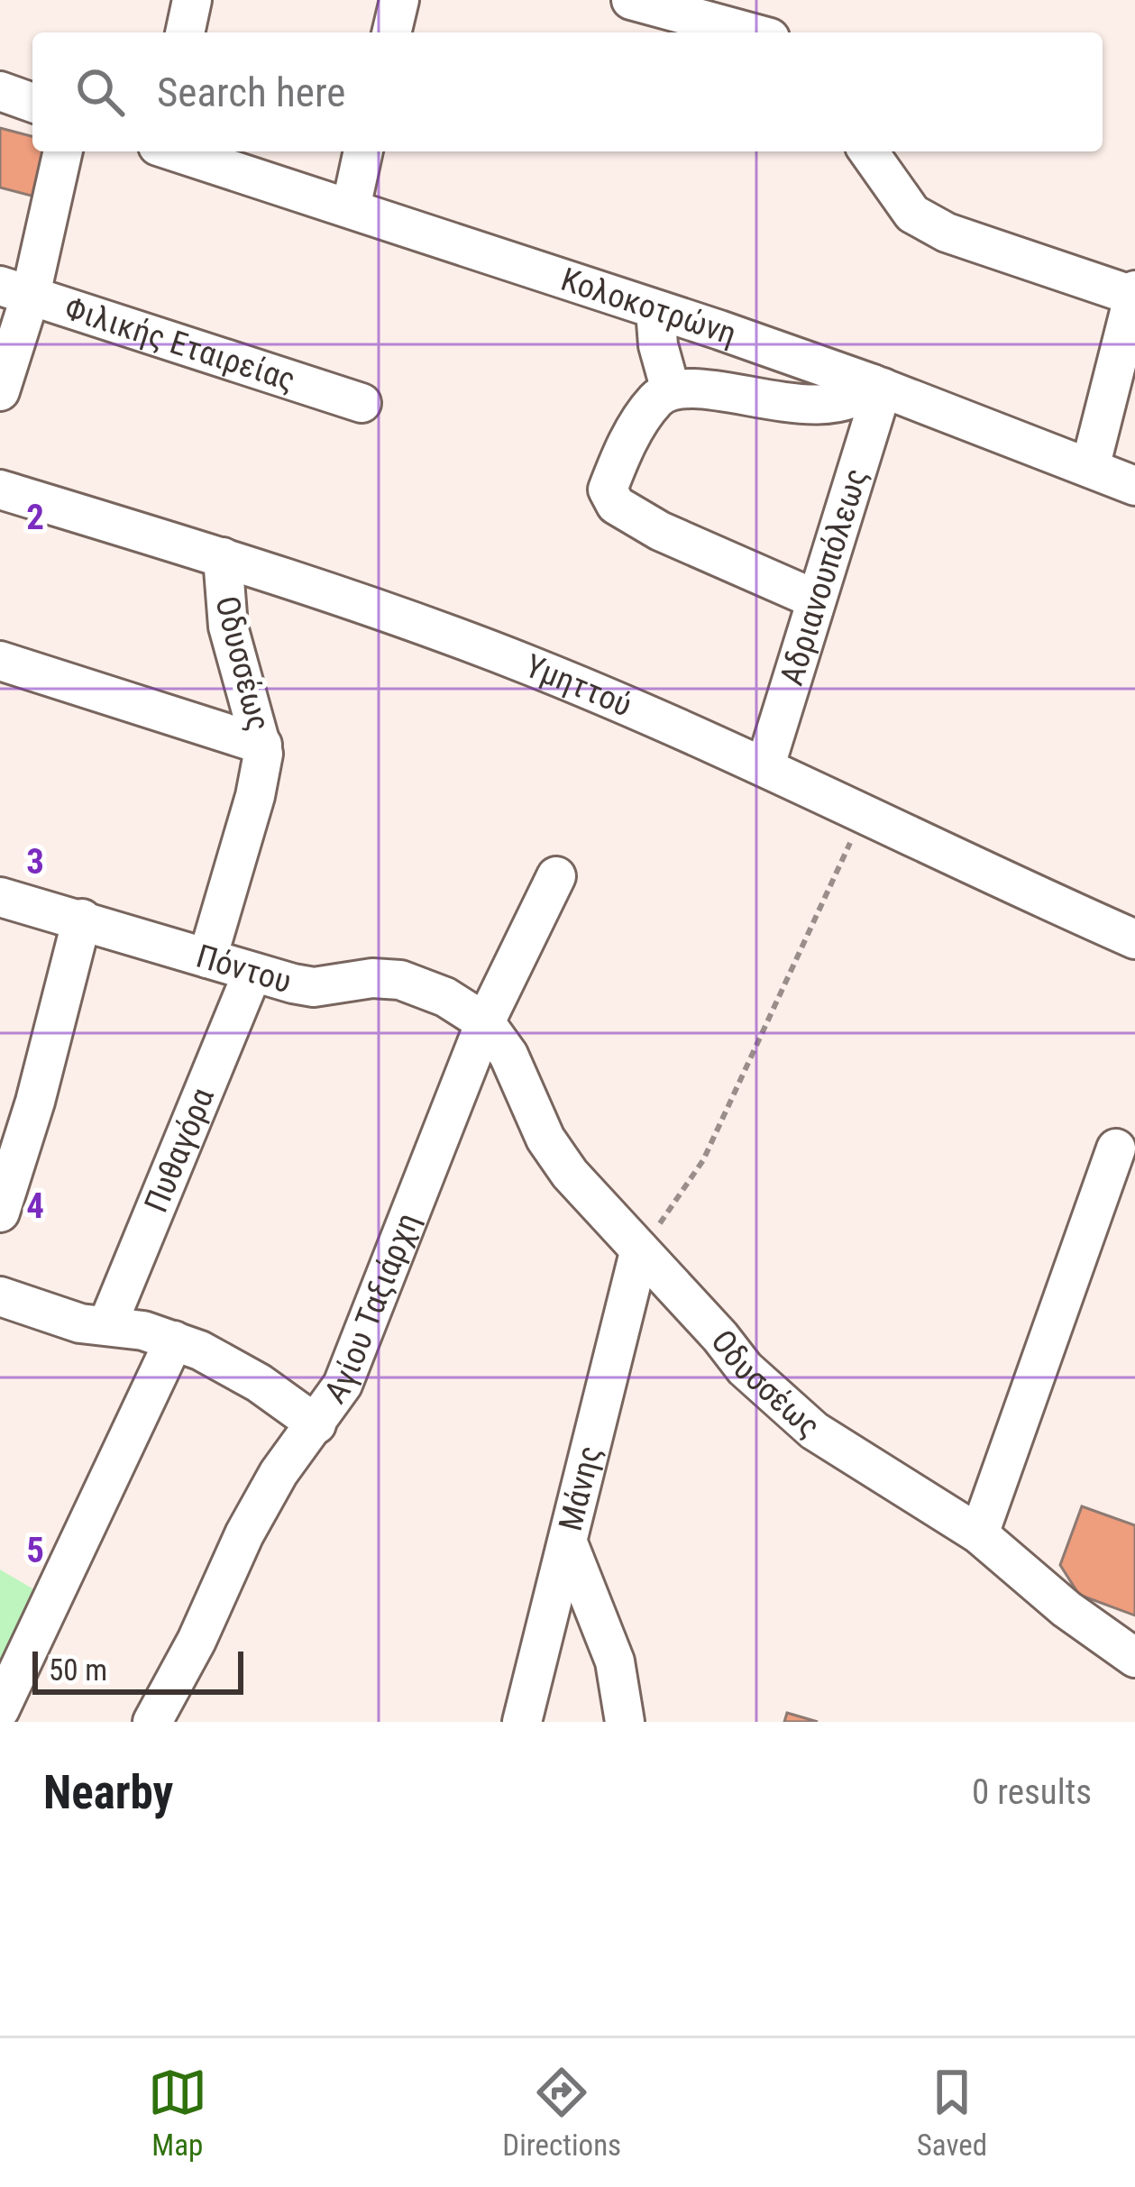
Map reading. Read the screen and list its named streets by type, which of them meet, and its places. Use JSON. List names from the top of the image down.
{
  "streets": {
    "street": [
      "Κολοκοτρώνη",
      "Φιλικής Εταιρείας",
      "Αδριανουπόλεως",
      "Οδυσσέως",
      "Υμηττού",
      "Πόντου",
      "Πυθαγόρα",
      "Αγίου Ταξιάρχη",
      "Μάνης"
    ]
  },
  "crossings": [
    ["Κολοκοτρώνη", "Αδριανουπόλεως"],
    ["Αδριανουπόλεως", "Υμηττού"],
    ["Οδυσσέως", "Υμηττού"],
    ["Οδυσσέως", "Πόντου"],
    ["Οδυσσέως", "Αγίου Ταξιάρχη"],
    ["Οδυσσέως", "Μάνης"],
    ["Πόντου", "Πυθαγόρα"],
    ["Πόντου", "Αγίου Ταξιάρχη"]
  ],
  "scale_bar": "50 m",
  "page": {
    "search": "Search here",
    "scale": "50 m",
    "heading": ["Nearby", "0 results"],
    "nav": ["Map", "Directions", "Saved"]
  },
  "grid": {
    "rows": [
      "2",
      "3",
      "4",
      "5"
    ]
  }
}
